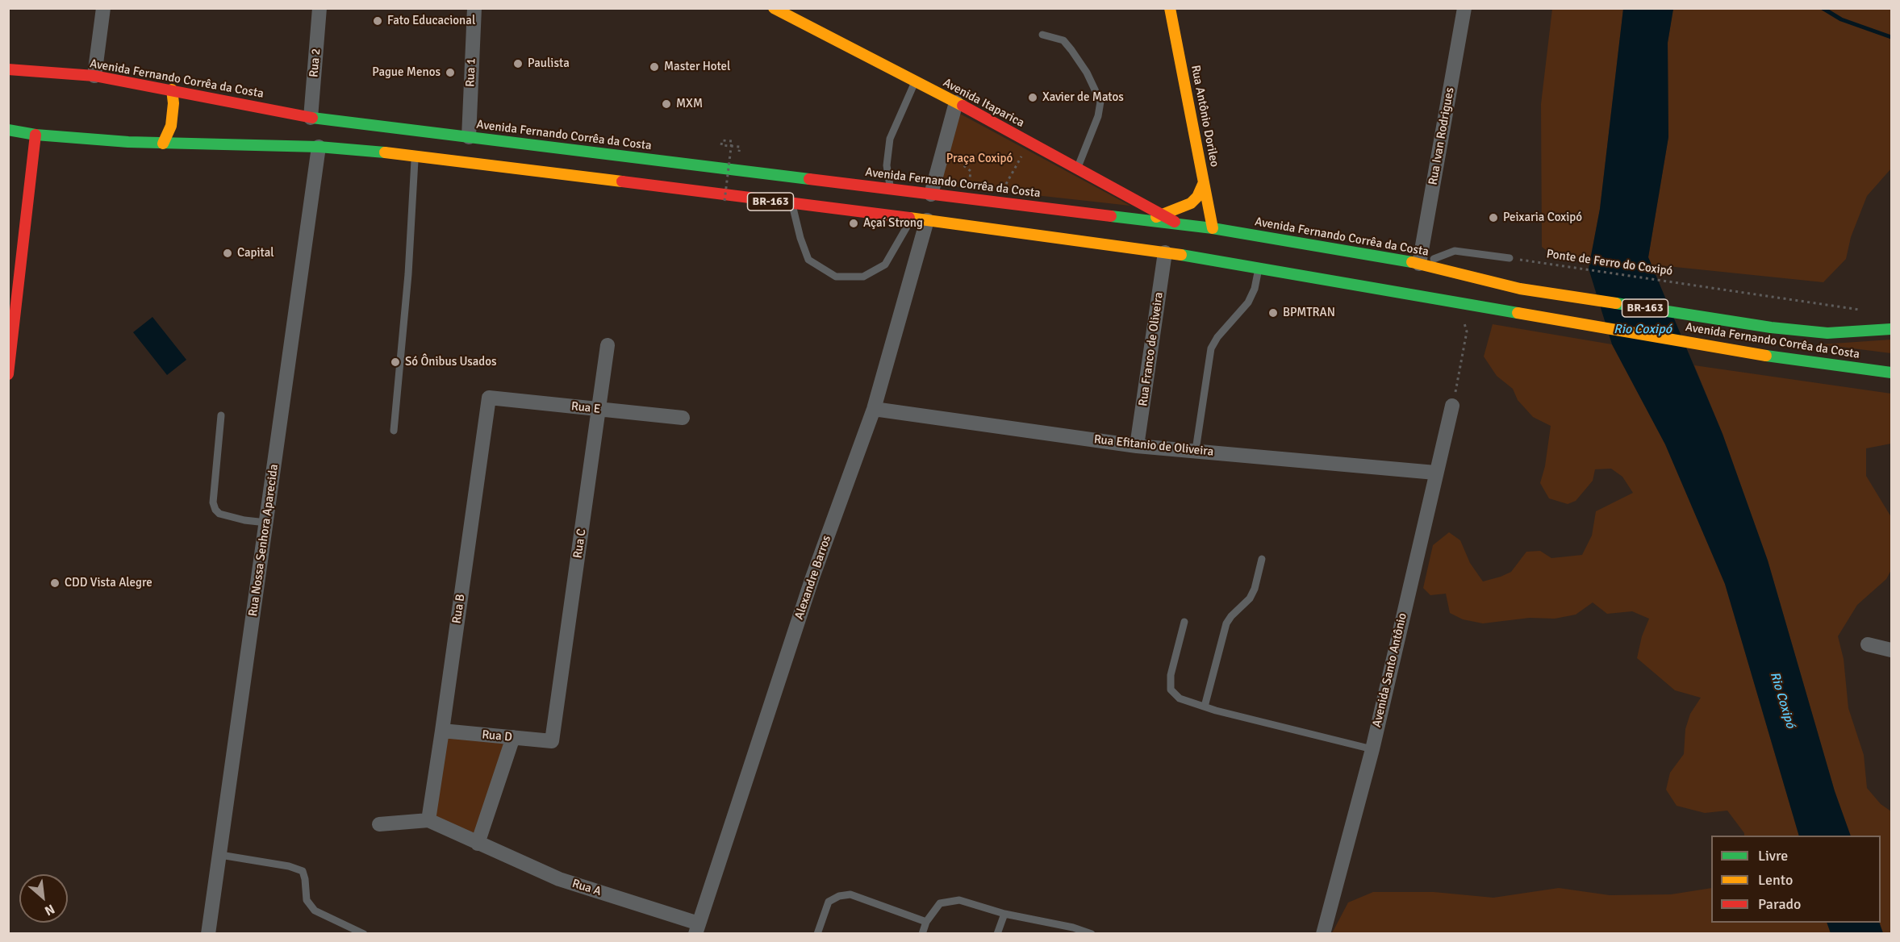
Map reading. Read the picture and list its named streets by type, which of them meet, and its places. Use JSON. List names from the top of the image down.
{
  "streets": {
    "main road": [
      "Avenida Fernando Corrêa da Costa",
      "Avenida Itaparica",
      "Rua Antônio Dorileo",
      "BR-163"
    ],
    "street": [
      "Rua 2",
      "Rua 1",
      "Rua Ivan Rodrigues",
      "Rua Franco de Oliveira",
      "Rua E",
      "Rua Efitanio de Oliveira",
      "Rua Nossa Senhora Aparecida",
      "Rua C",
      "Alexandre Barros",
      "Rua B",
      "Avenida Santo Antônio",
      "Rua D",
      "Rua A"
    ],
    "path": ["Ponte de Ferro do Coxipó"]
  },
  "crossings": [
    ["Rua 2", "Avenida Fernando Corrêa da Costa"],
    ["Rua 1", "Avenida Fernando Corrêa da Costa"],
    ["Avenida Fernando Corrêa da Costa", "Avenida Itaparica"],
    ["Avenida Fernando Corrêa da Costa", "Rua Antônio Dorileo"],
    ["Avenida Fernando Corrêa da Costa", "Rua Ivan Rodrigues"],
    ["Avenida Fernando Corrêa da Costa", "Rua Franco de Oliveira"],
    ["Avenida Fernando Corrêa da Costa", "Rua Nossa Senhora Aparecida"],
    ["Avenida Fernando Corrêa da Costa", "Alexandre Barros"],
    ["Rua Franco de Oliveira", "Rua Efitanio de Oliveira"],
    ["Rua E", "Rua C"],
    ["Rua E", "Rua B"],
    ["Rua Efitanio de Oliveira", "Alexandre Barros"],
    ["Rua Efitanio de Oliveira", "Avenida Santo Antônio"],
    ["Rua C", "Rua D"],
    ["Alexandre Barros", "Rua A"],
    ["Rua B", "Rua D"],
    ["Rua B", "Rua A"]
  ],
  "water": ["Rio Coxipó"],
  "parks": ["Praça Coxipó"],
  "places": [
    "Fato Educacional",
    "Paulista",
    "Master Hotel",
    "Pague Menos",
    "Xavier de Matos",
    "MXM",
    "Peixaria Coxipó",
    "Açaí Strong",
    "Capital",
    "BPMTRAN",
    "Só Ônibus Usados",
    "CDD Vista Alegre"
  ],
  "legend": ["Livre", "Lento", "Parado"],
  "north": "bottom right"
}
